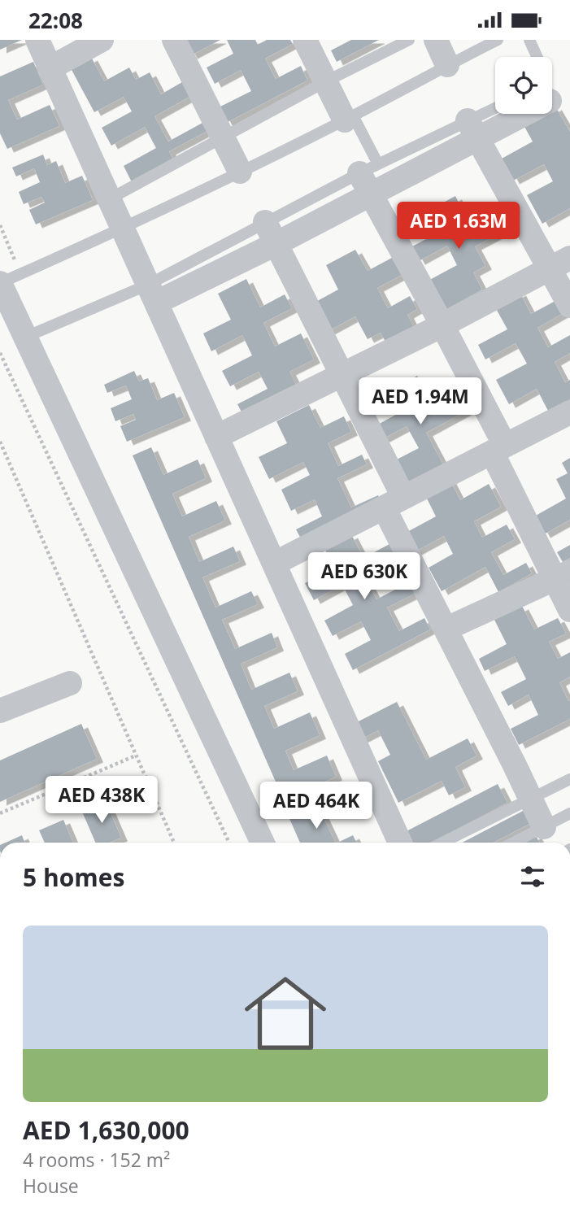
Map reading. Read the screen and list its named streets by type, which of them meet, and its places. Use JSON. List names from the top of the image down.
{
  "page": {
    "status": "22:08",
    "price": [
      "AED 1.63M",
      "AED 1.94M",
      "AED 630K",
      "AED 438K",
      "AED 464K"
    ],
    "heading": "5 homes",
    "list": [
      {
        "name": "AED 1,630,000",
        "note": "4 rooms · 152 m² · House"
      }
    ]
  }
}
